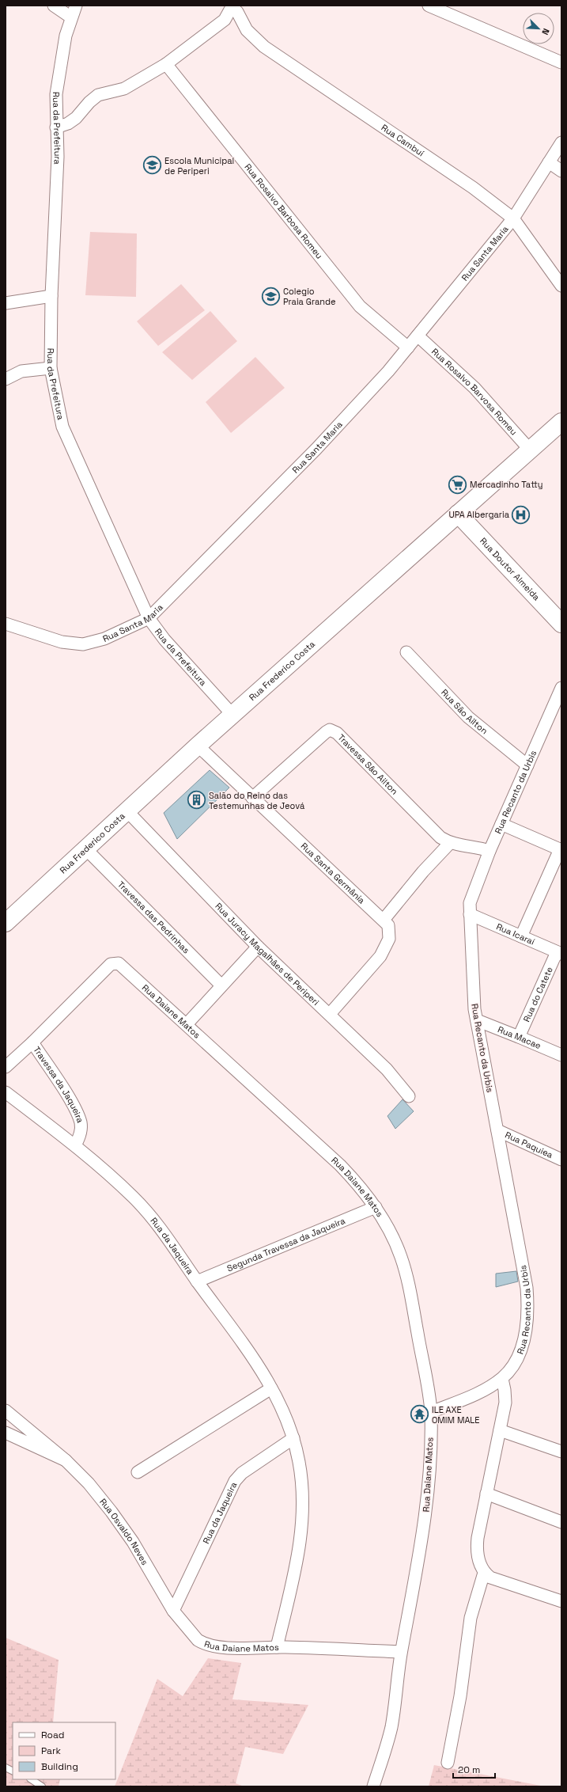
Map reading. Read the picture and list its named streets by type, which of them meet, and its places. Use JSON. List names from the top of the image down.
{
  "streets": {
    "main road": ["Rua Doutor Almeida", "Rua Frederico Costa"],
    "street": [
      "Rua da Prefeitura",
      "Rua Cambuí",
      "Rua Rosalvo Barbosa Romeu",
      "Rua Santa Maria",
      "Rua Rosalvo Barvosa Romeu",
      "Rua Sâo Ailton",
      "Travessa Sâo Ailton",
      "Rua Recanto da Urbis",
      "Rua Santa Germânia",
      "Travessa das Pedrinhas",
      "Rua Icaraí",
      "Rua Juracy Magalhâes de Periperi",
      "Rua do Catete",
      "Rua Daiane Matos",
      "Rua Macae",
      "Travessa da Jaqueira",
      "Rua Paquiea",
      "Segunda Travessa da Jaqueira",
      "Rua da Jaqueira",
      "Rua Osvaldo Neves"
    ]
  },
  "crossings": [
    ["Rua da Prefeitura", "Rua Santa Maria"],
    ["Rua da Prefeitura", "Rua Frederico Costa"],
    ["Rua Cambuí", "Rua Santa Maria"],
    ["Rua Rosalvo Barbosa Romeu", "Rua Santa Maria"],
    ["Rua Santa Maria", "Rua Rosalvo Barvosa Romeu"],
    ["Rua Rosalvo Barvosa Romeu", "Rua Frederico Costa"],
    ["Rua Doutor Almeida", "Rua Frederico Costa"],
    ["Rua Frederico Costa", "Rua Santa Germânia"],
    ["Rua Frederico Costa", "Travessa das Pedrinhas"],
    ["Rua Frederico Costa", "Rua Juracy Magalhâes de Periperi"],
    ["Rua Sâo Ailton", "Rua Recanto da Urbis"],
    ["Travessa Sâo Ailton", "Rua Recanto da Urbis"],
    ["Travessa Sâo Ailton", "Rua Santa Germânia"],
    ["Rua Recanto da Urbis", "Rua Icaraí"],
    ["Rua Recanto da Urbis", "Rua Daiane Matos"],
    ["Rua Recanto da Urbis", "Rua Macae"],
    ["Rua Recanto da Urbis", "Rua Paquiea"],
    ["Rua Santa Germânia", "Rua Juracy Magalhâes de Periperi"],
    ["Rua Icaraí", "Rua do Catete"],
    ["Rua do Catete", "Rua Macae"],
    ["Rua Daiane Matos", "Travessa da Jaqueira"],
    ["Rua Daiane Matos", "Segunda Travessa da Jaqueira"],
    ["Rua Daiane Matos", "Rua da Jaqueira"],
    ["Rua Daiane Matos", "Rua Osvaldo Neves"],
    ["Travessa da Jaqueira", "Rua da Jaqueira"],
    ["Segunda Travessa da Jaqueira", "Rua da Jaqueira"],
    ["Rua da Jaqueira", "Rua Osvaldo Neves"]
  ],
  "places": {
    "school or university": ["Escola Municipal de Periperi", "Colegio Praia Grande"],
    "supermarket": ["Mercadinho Tatty"],
    "hospital": ["UPA Albergaria"],
    "building": ["Salão do Reino das Testemunhas de Jeová"],
    "temple": ["ILE AXE OMIM MALE"]
  },
  "legend": ["Road", "Park", "Building"],
  "scale_bar": "20 m",
  "north": "bottom right"
}
